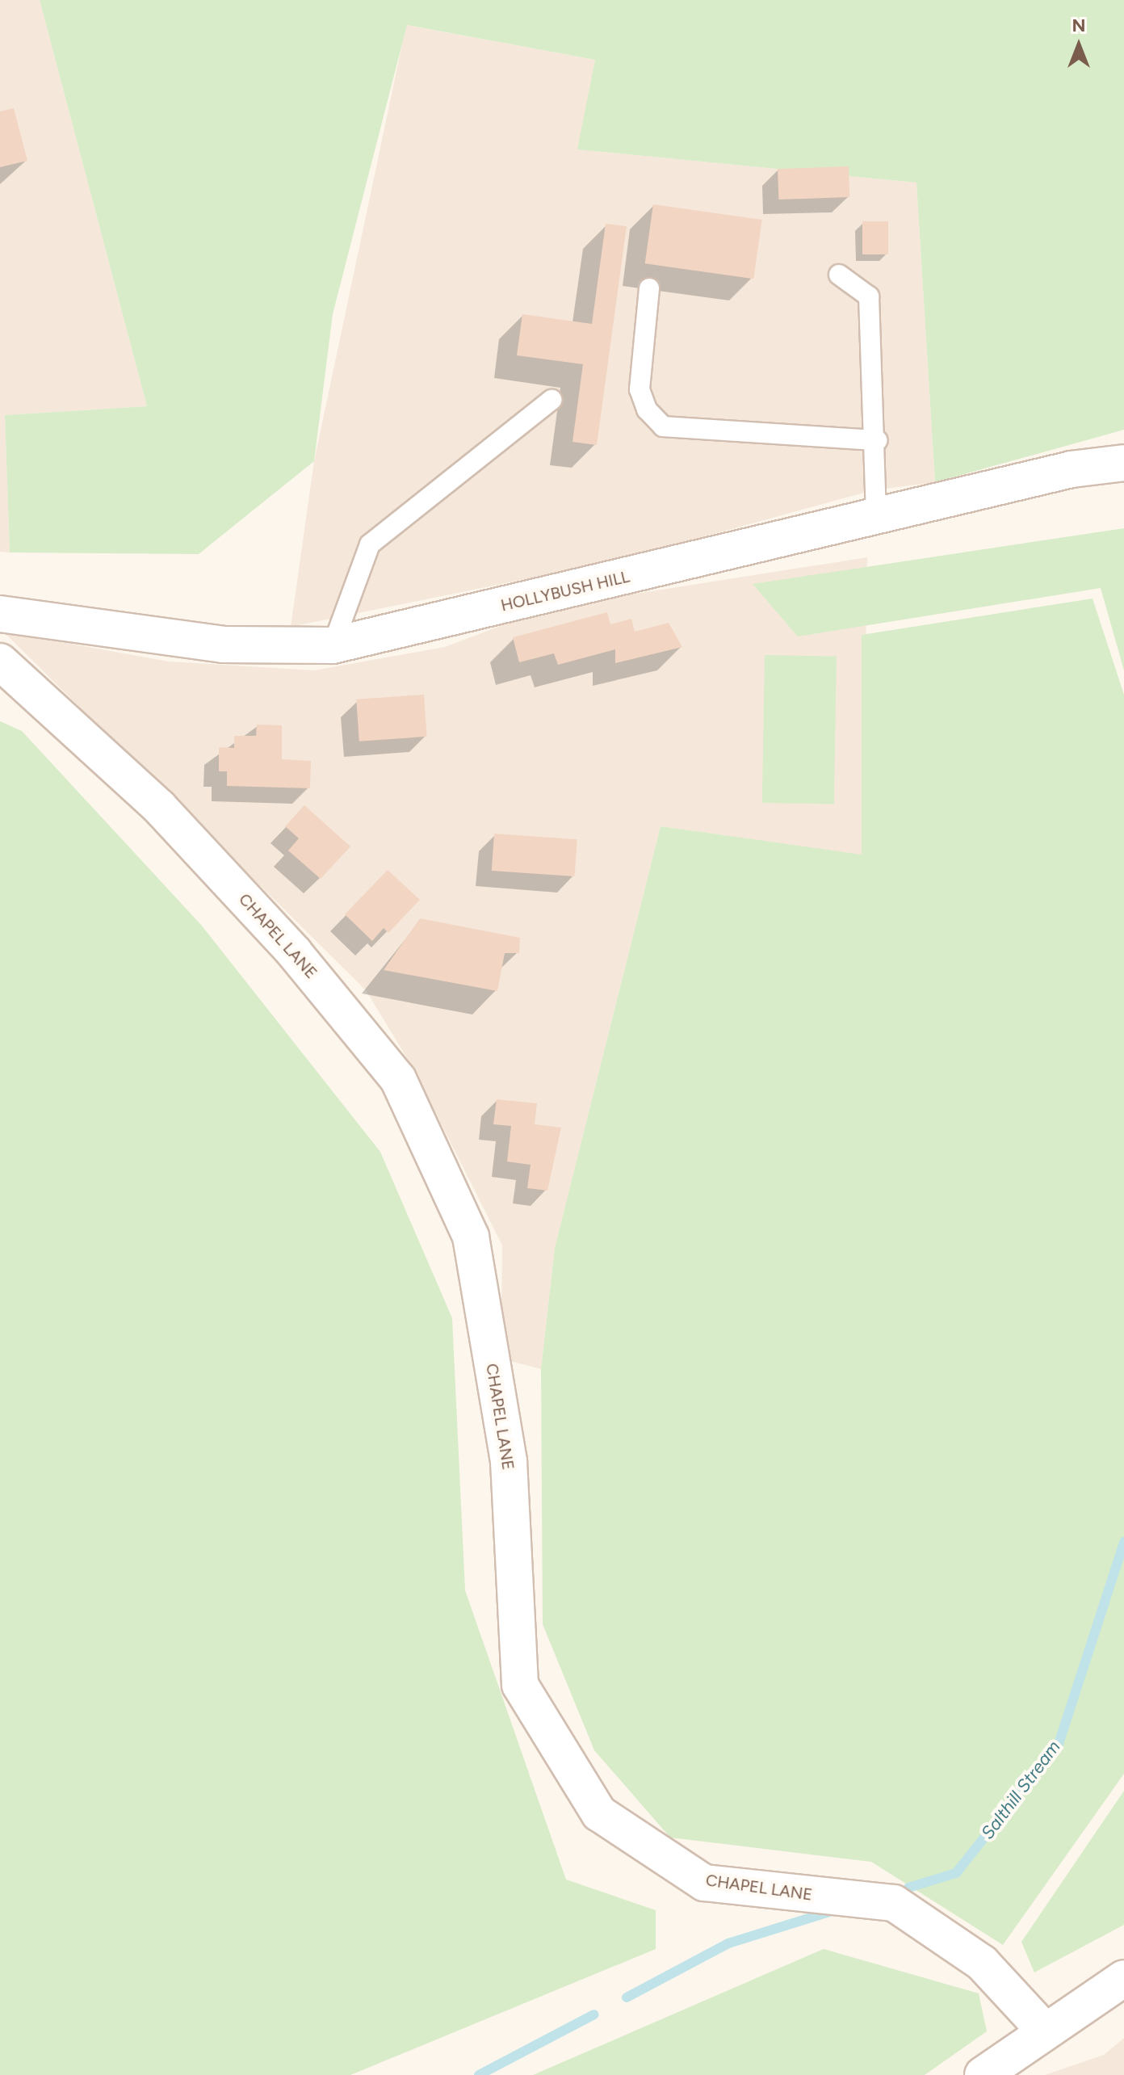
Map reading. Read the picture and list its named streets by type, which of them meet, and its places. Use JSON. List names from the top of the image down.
{
  "streets": {
    "street": ["HOLLYBUSH HILL", "CHAPEL LANE"]
  },
  "water": ["Salthill Stream"],
  "north": "top"
}
